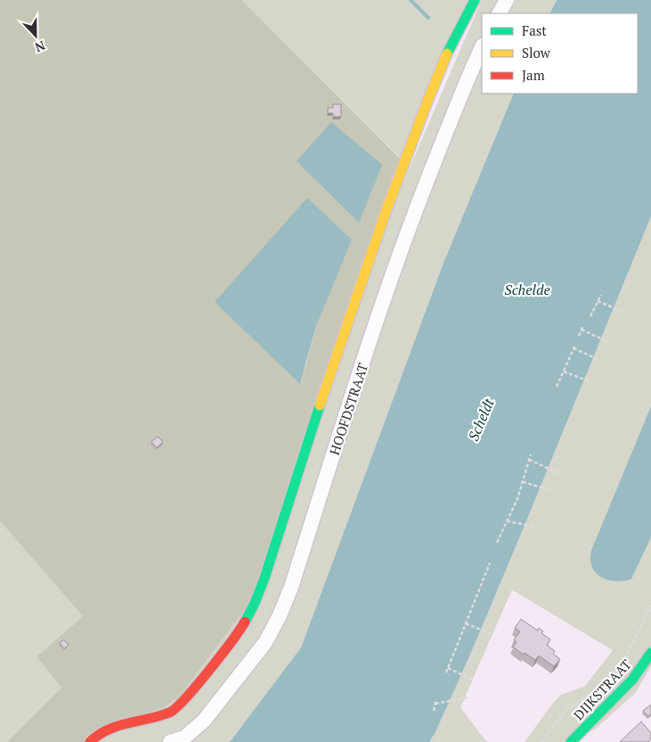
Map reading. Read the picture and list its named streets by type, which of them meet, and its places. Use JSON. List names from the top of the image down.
{
  "streets": {
    "street": ["HOOFDSTRAAT", "DIJKSTRAAT"]
  },
  "water": ["Schelde", "Scheldt"],
  "legend": ["Fast", "Slow", "Jam"],
  "north": "bottom"
}
